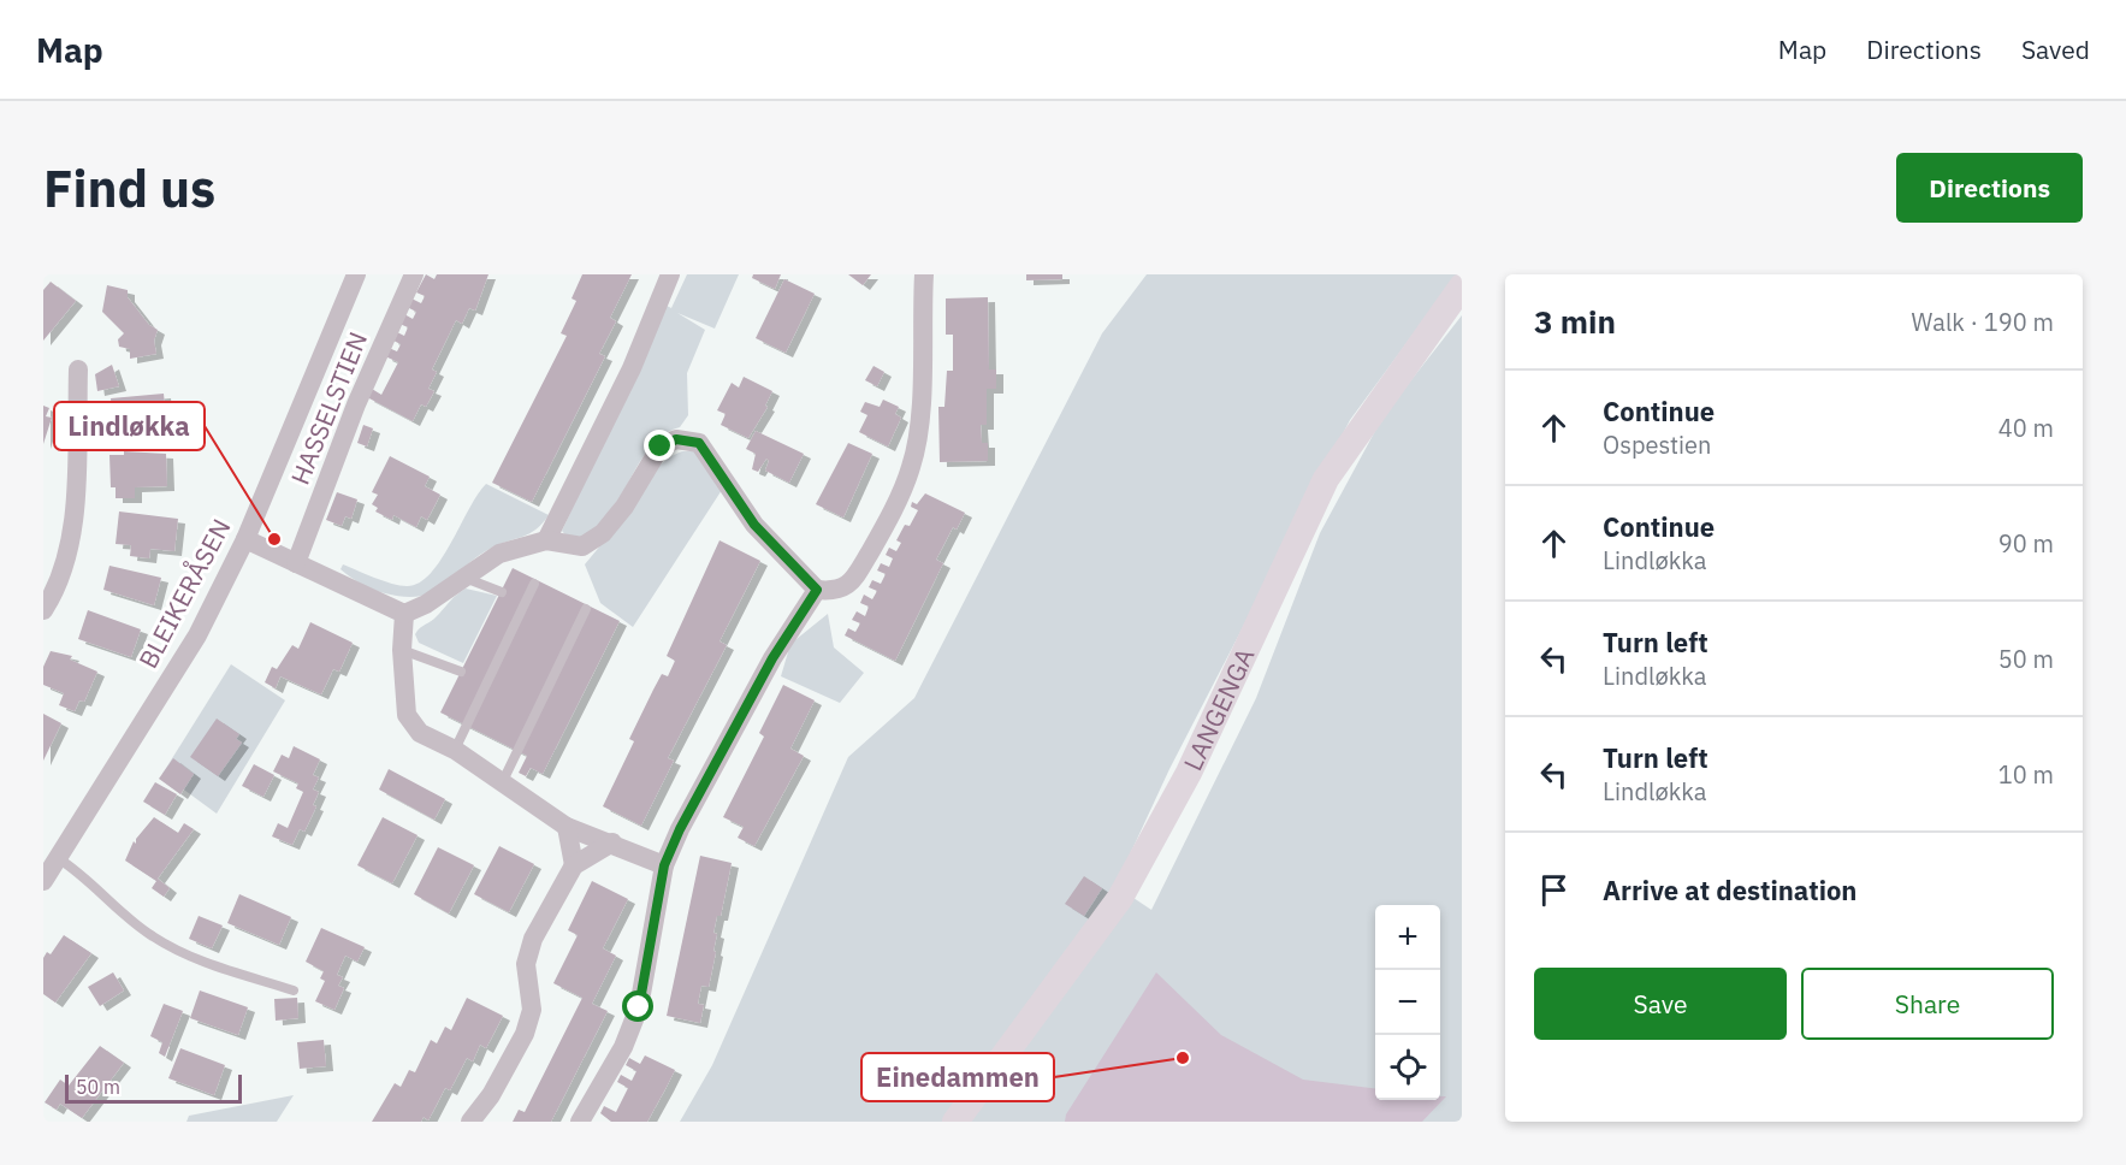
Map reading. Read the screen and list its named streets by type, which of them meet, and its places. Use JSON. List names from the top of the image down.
{
  "streets": {
    "main road": ["LANGENGA"],
    "street": ["HASSELSTIEN", "BLEIKERÅSEN"]
  },
  "places": ["Lindløkka", "Einedammen"],
  "scale_bar": "50 m",
  "page": {
    "header": "Map",
    "nav": ["Map", "Directions", "Saved"],
    "buttons": [
      "Directions",
      ["Save", "Share"]
    ],
    "title": "Find us",
    "heading": ["3 min", "Walk · 190 m"],
    "list": [
      ["Continue", "Ospestien", "40 m"],
      ["Continue", "Lindløkka", "90 m"],
      ["Turn left", "Lindløkka", "50 m"],
      ["Turn left", "Lindløkka", "10 m"],
      "Arrive at destination"
    ],
    "map_buttons": ["+", "−"],
    "scale": "50 m"
  }
}
